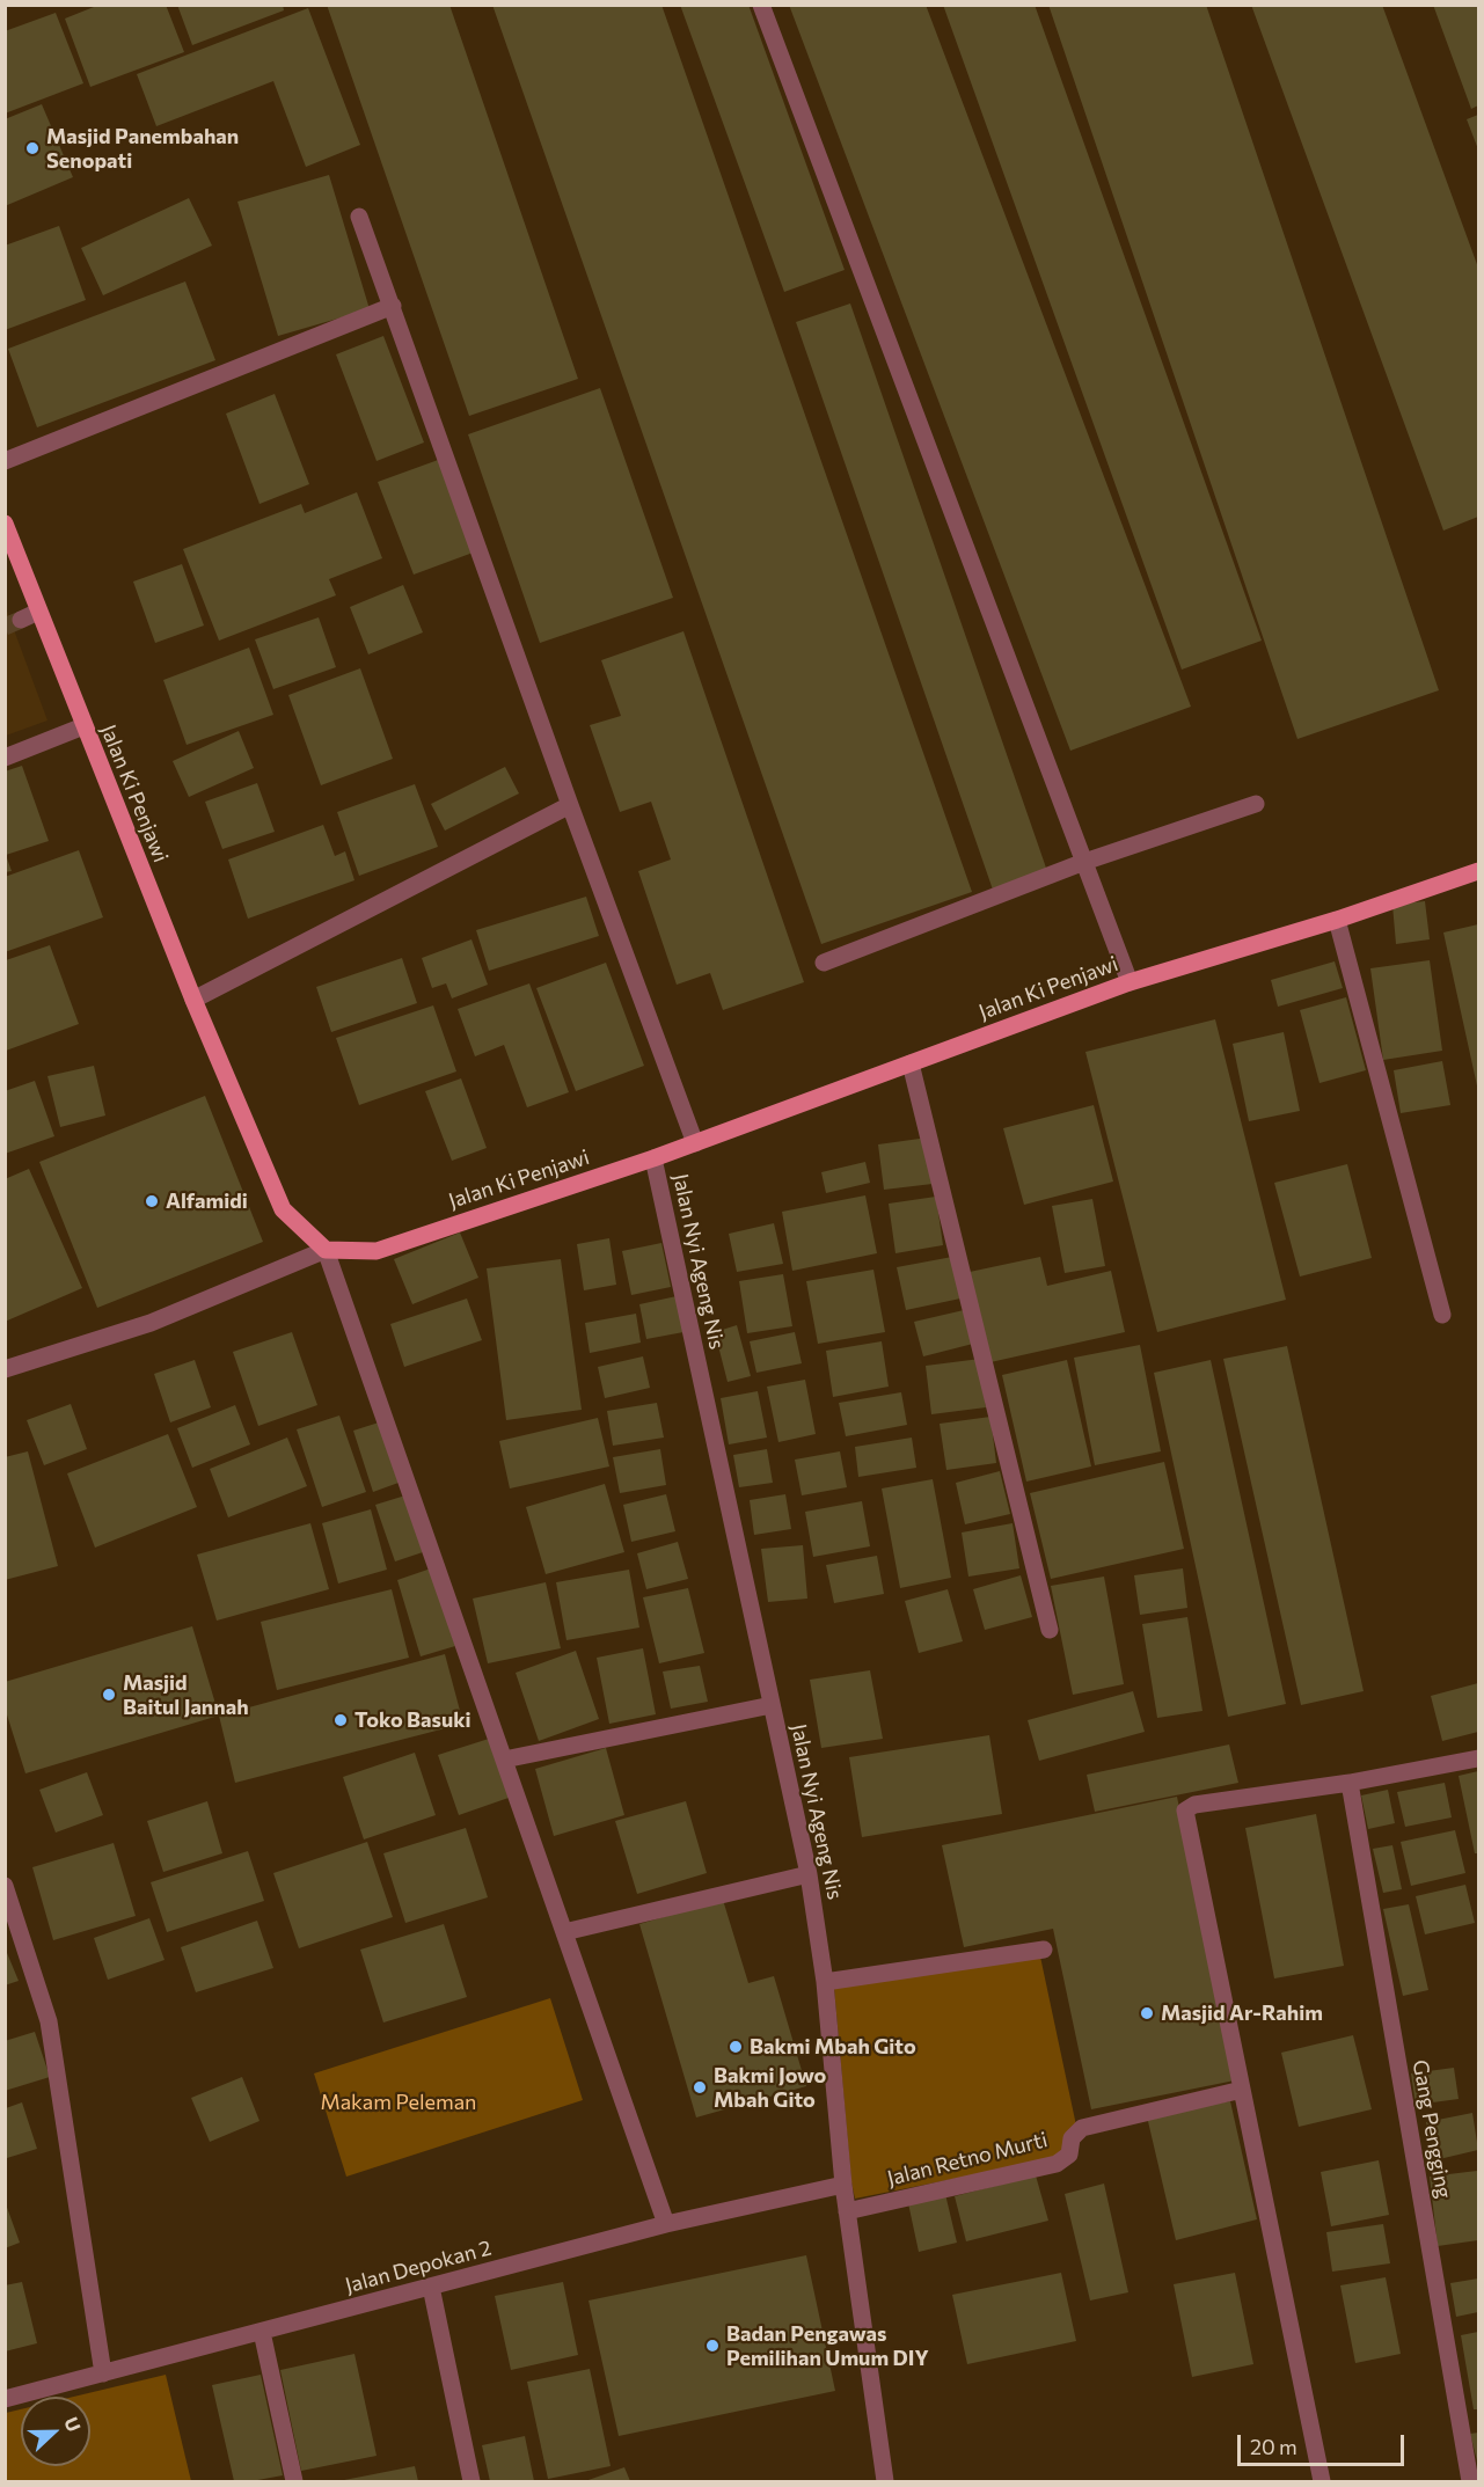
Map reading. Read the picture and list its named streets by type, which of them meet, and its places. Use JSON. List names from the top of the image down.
{
  "streets": {
    "main road": ["Jalan Ki Penjawi"],
    "street": [
      "Jalan Nyi Ageng Nis",
      "Gang Pengging",
      "Jalan Retno Murti",
      "Jalan Depokan 2"
    ]
  },
  "crossings": [
    ["Jalan Ki Penjawi", "Jalan Nyi Ageng Nis"],
    ["Jalan Nyi Ageng Nis", "Jalan Retno Murti"],
    ["Jalan Nyi Ageng Nis", "Jalan Depokan 2"]
  ],
  "parks": ["Makam Peleman"],
  "places": [
    "Masjid Panembahan Senopati",
    "Alfamidi",
    "Masjid Baitul Jannah",
    "Toko Basuki",
    "Masjid Ar-Rahim",
    "Bakmi Mbah Gito",
    "Bakmi Jowo Mbah Gito",
    "Badan Pengawas Pemilihan Umum DIY"
  ],
  "scale_bar": "20 m",
  "north": "right"
}
